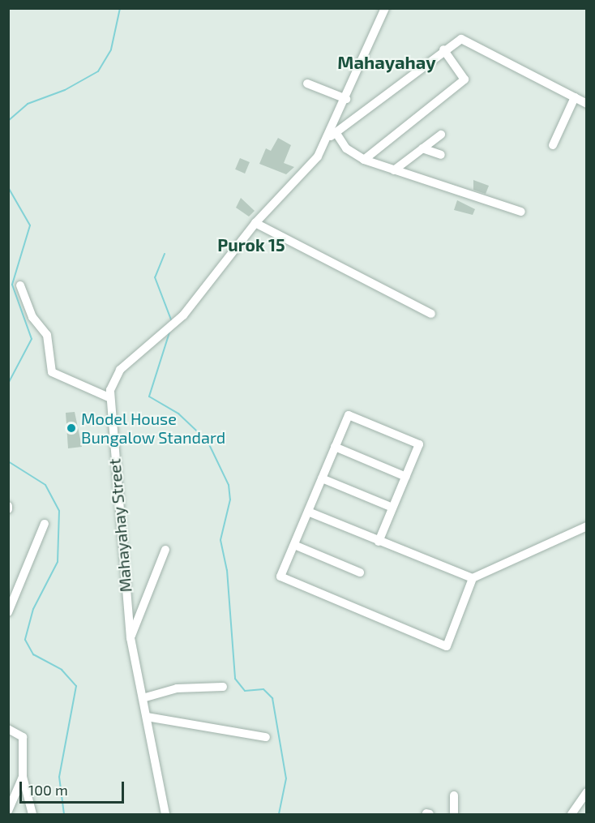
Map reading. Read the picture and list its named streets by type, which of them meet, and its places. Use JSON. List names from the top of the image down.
{
  "streets": {
    "street": ["Mahayahay Street"]
  },
  "districts": ["Mahayahay", "Purok 15"],
  "places": ["Model House Bungalow Standard"],
  "scale_bar": "100 m"
}
